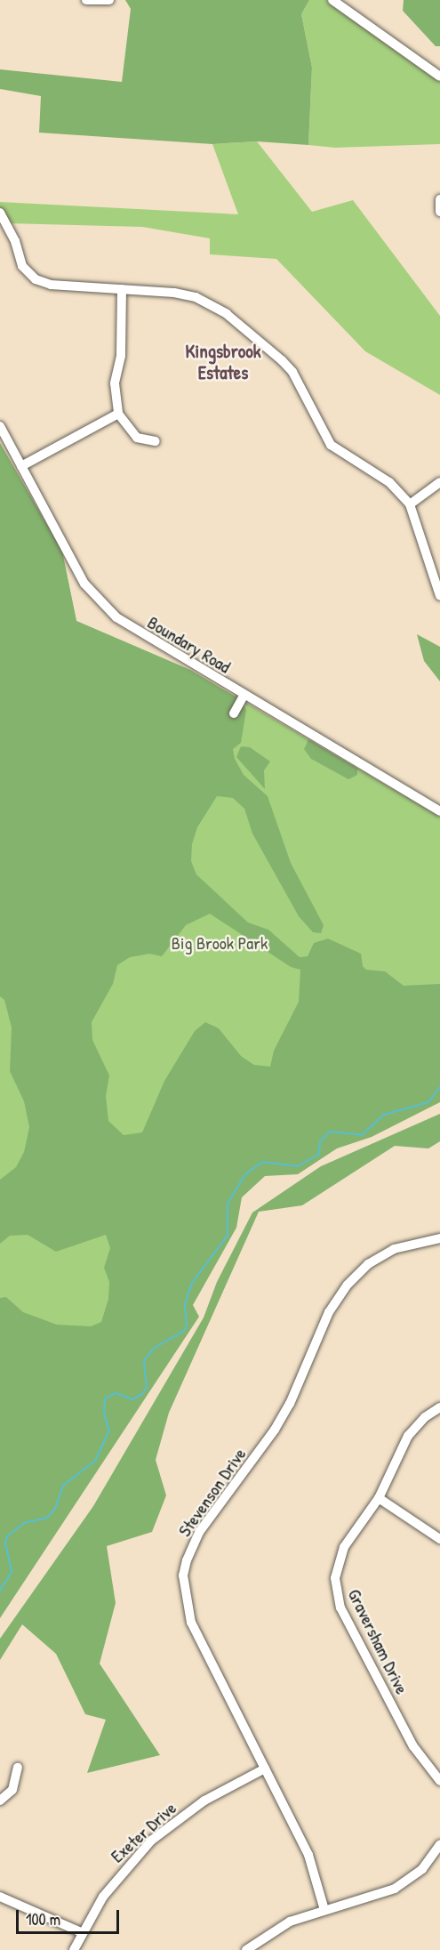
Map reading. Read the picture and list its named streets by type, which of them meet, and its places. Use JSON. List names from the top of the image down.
{
  "streets": {
    "street": [
      "Boundary Road",
      "Stevenson Drive",
      "Graversham Drive",
      "Exeter Drive"
    ]
  },
  "crossings": [
    ["Stevenson Drive", "Exeter Drive"]
  ],
  "districts": ["Kingsbrook Estates"],
  "parks": ["Big Brook Park"],
  "scale_bar": "100 m"
}
